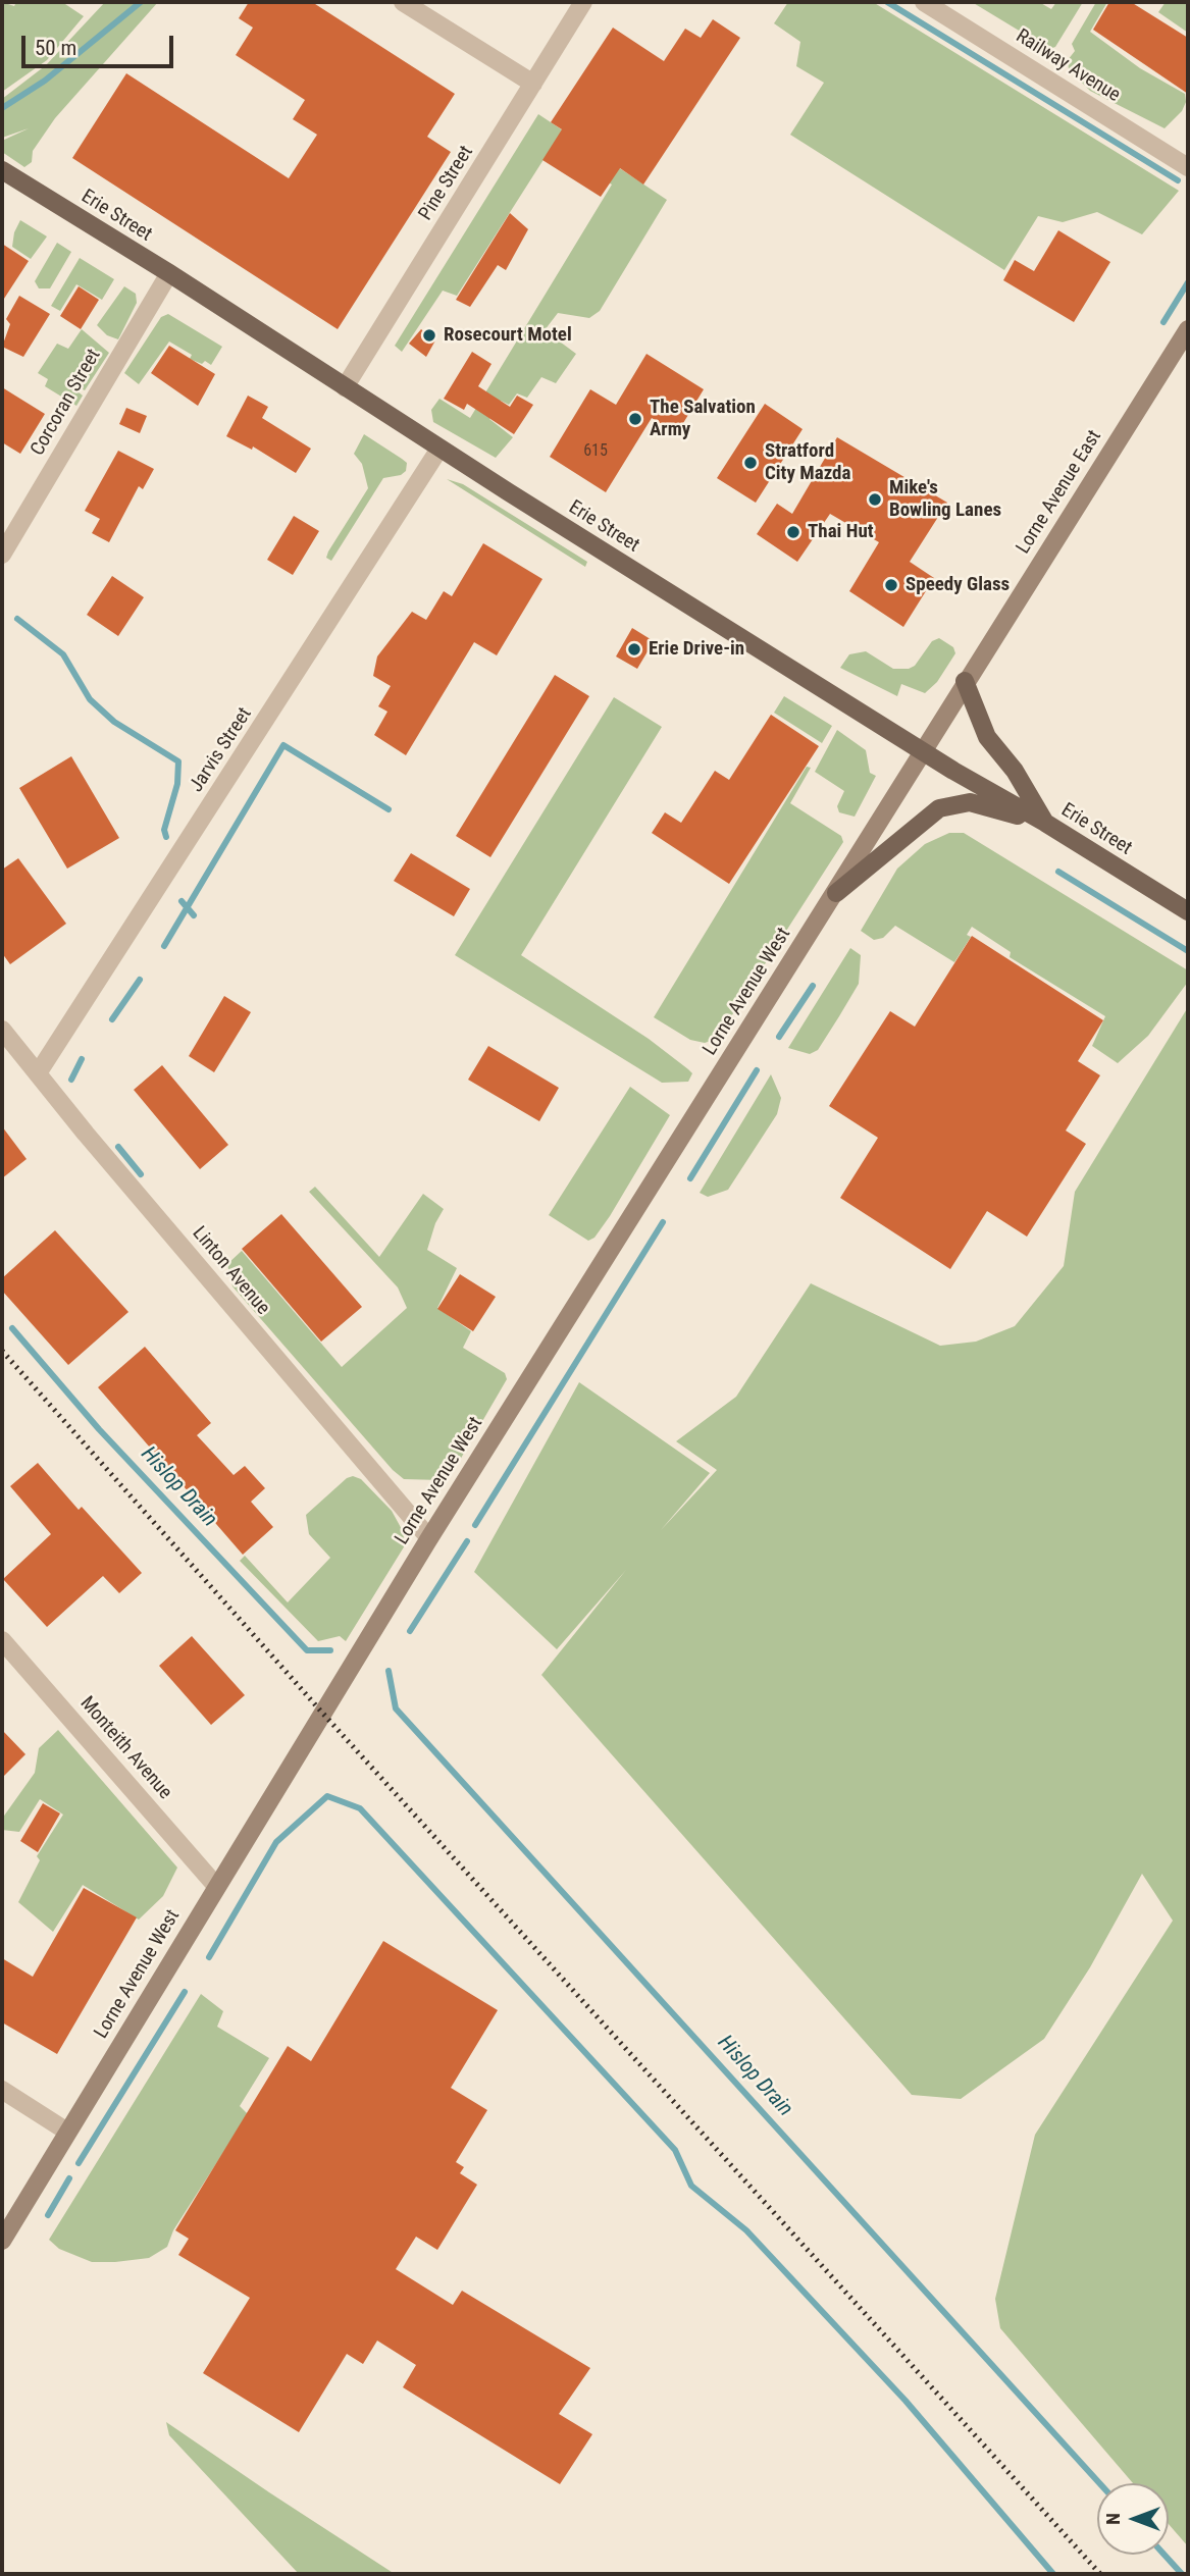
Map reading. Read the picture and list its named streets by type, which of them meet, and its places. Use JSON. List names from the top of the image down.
{
  "streets": {
    "main road": ["Erie Street", "Lorne Avenue East", "Lorne Avenue West"],
    "street": [
      "Railway Avenue",
      "Pine Street",
      "Corcoran Street",
      "Jarvis Street",
      "Linton Avenue",
      "Monteith Avenue"
    ]
  },
  "crossings": [
    ["Pine Street", "Erie Street"],
    ["Erie Street", "Corcoran Street"],
    ["Erie Street", "Lorne Avenue East"],
    ["Erie Street", "Jarvis Street"],
    ["Erie Street", "Lorne Avenue West"],
    ["Lorne Avenue East", "Lorne Avenue West"],
    ["Jarvis Street", "Linton Avenue"],
    ["Lorne Avenue West", "Linton Avenue"],
    ["Lorne Avenue West", "Monteith Avenue"]
  ],
  "water": ["Hislop Drain"],
  "places": [
    "Rosecourt Motel",
    "The Salvation Army",
    "Stratford City Mazda",
    "Mike's Bowling Lanes",
    "Thai Hut",
    "Speedy Glass",
    "Erie Drive-in"
  ],
  "house_numbers": ["615"],
  "scale_bar": "50 m",
  "north": "left"
}
